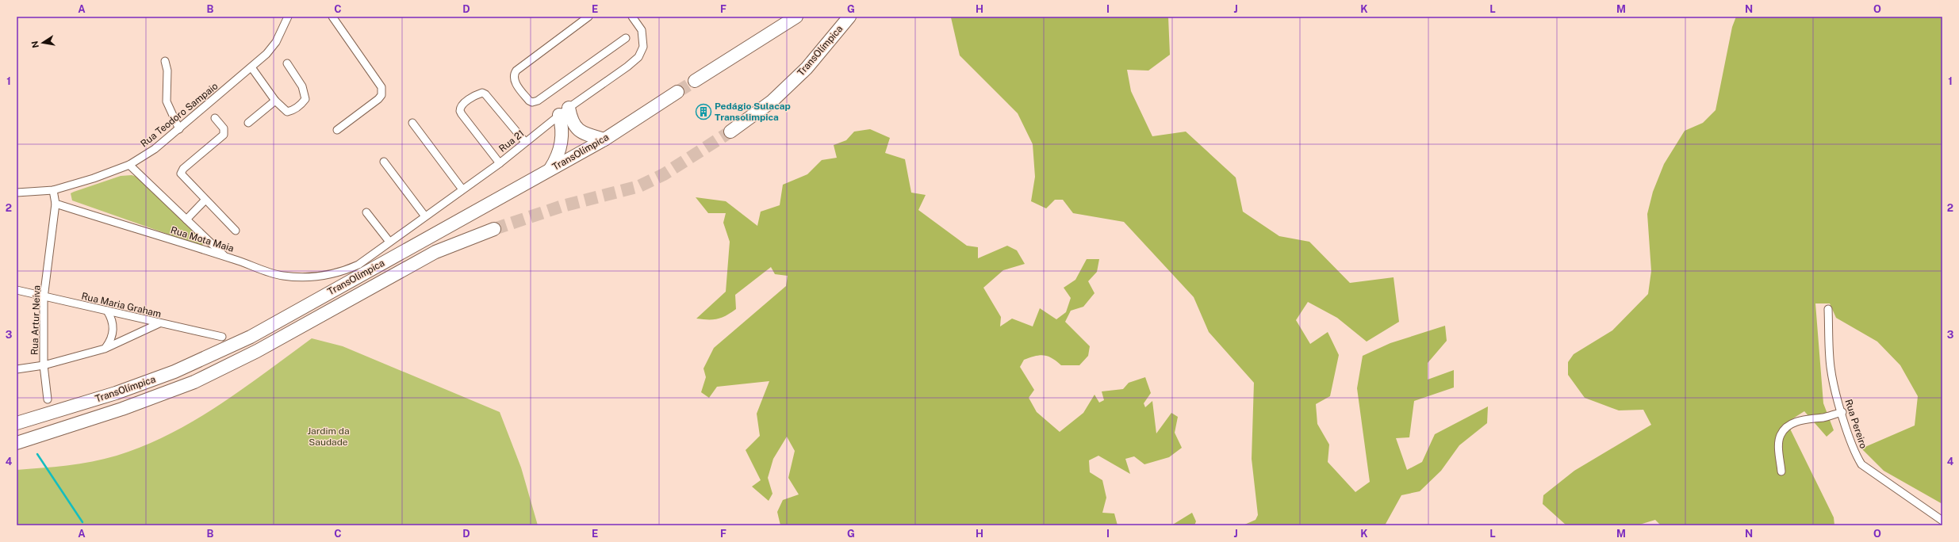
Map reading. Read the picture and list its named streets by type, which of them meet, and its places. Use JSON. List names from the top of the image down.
{
  "streets": {
    "highway": ["TransOlímpica"],
    "street": [
      "Rua Teodoro Sampaio",
      "Rua 21",
      "Rua Mota Maia",
      "Rua Maria Graham",
      "Rua Artur Neiva",
      "Rua Pereiro"
    ]
  },
  "crossings": [
    ["Rua 21", "Rua Mota Maia"],
    ["Rua Mota Maia", "Rua Artur Neiva"],
    ["Rua Maria Graham", "Rua Artur Neiva"]
  ],
  "parks": ["Jardim da Saudade"],
  "places": {
    "building": ["Pedágio Sulacap Transolimpica"]
  },
  "north": "left",
  "grid": {
    "columns": [
      "A",
      "B",
      "C",
      "D",
      "E",
      "F",
      "G",
      "H",
      "I",
      "J",
      "K",
      "L",
      "M",
      "N",
      "O"
    ],
    "rows": [
      "1",
      "2",
      "3",
      "4"
    ]
  }
}
